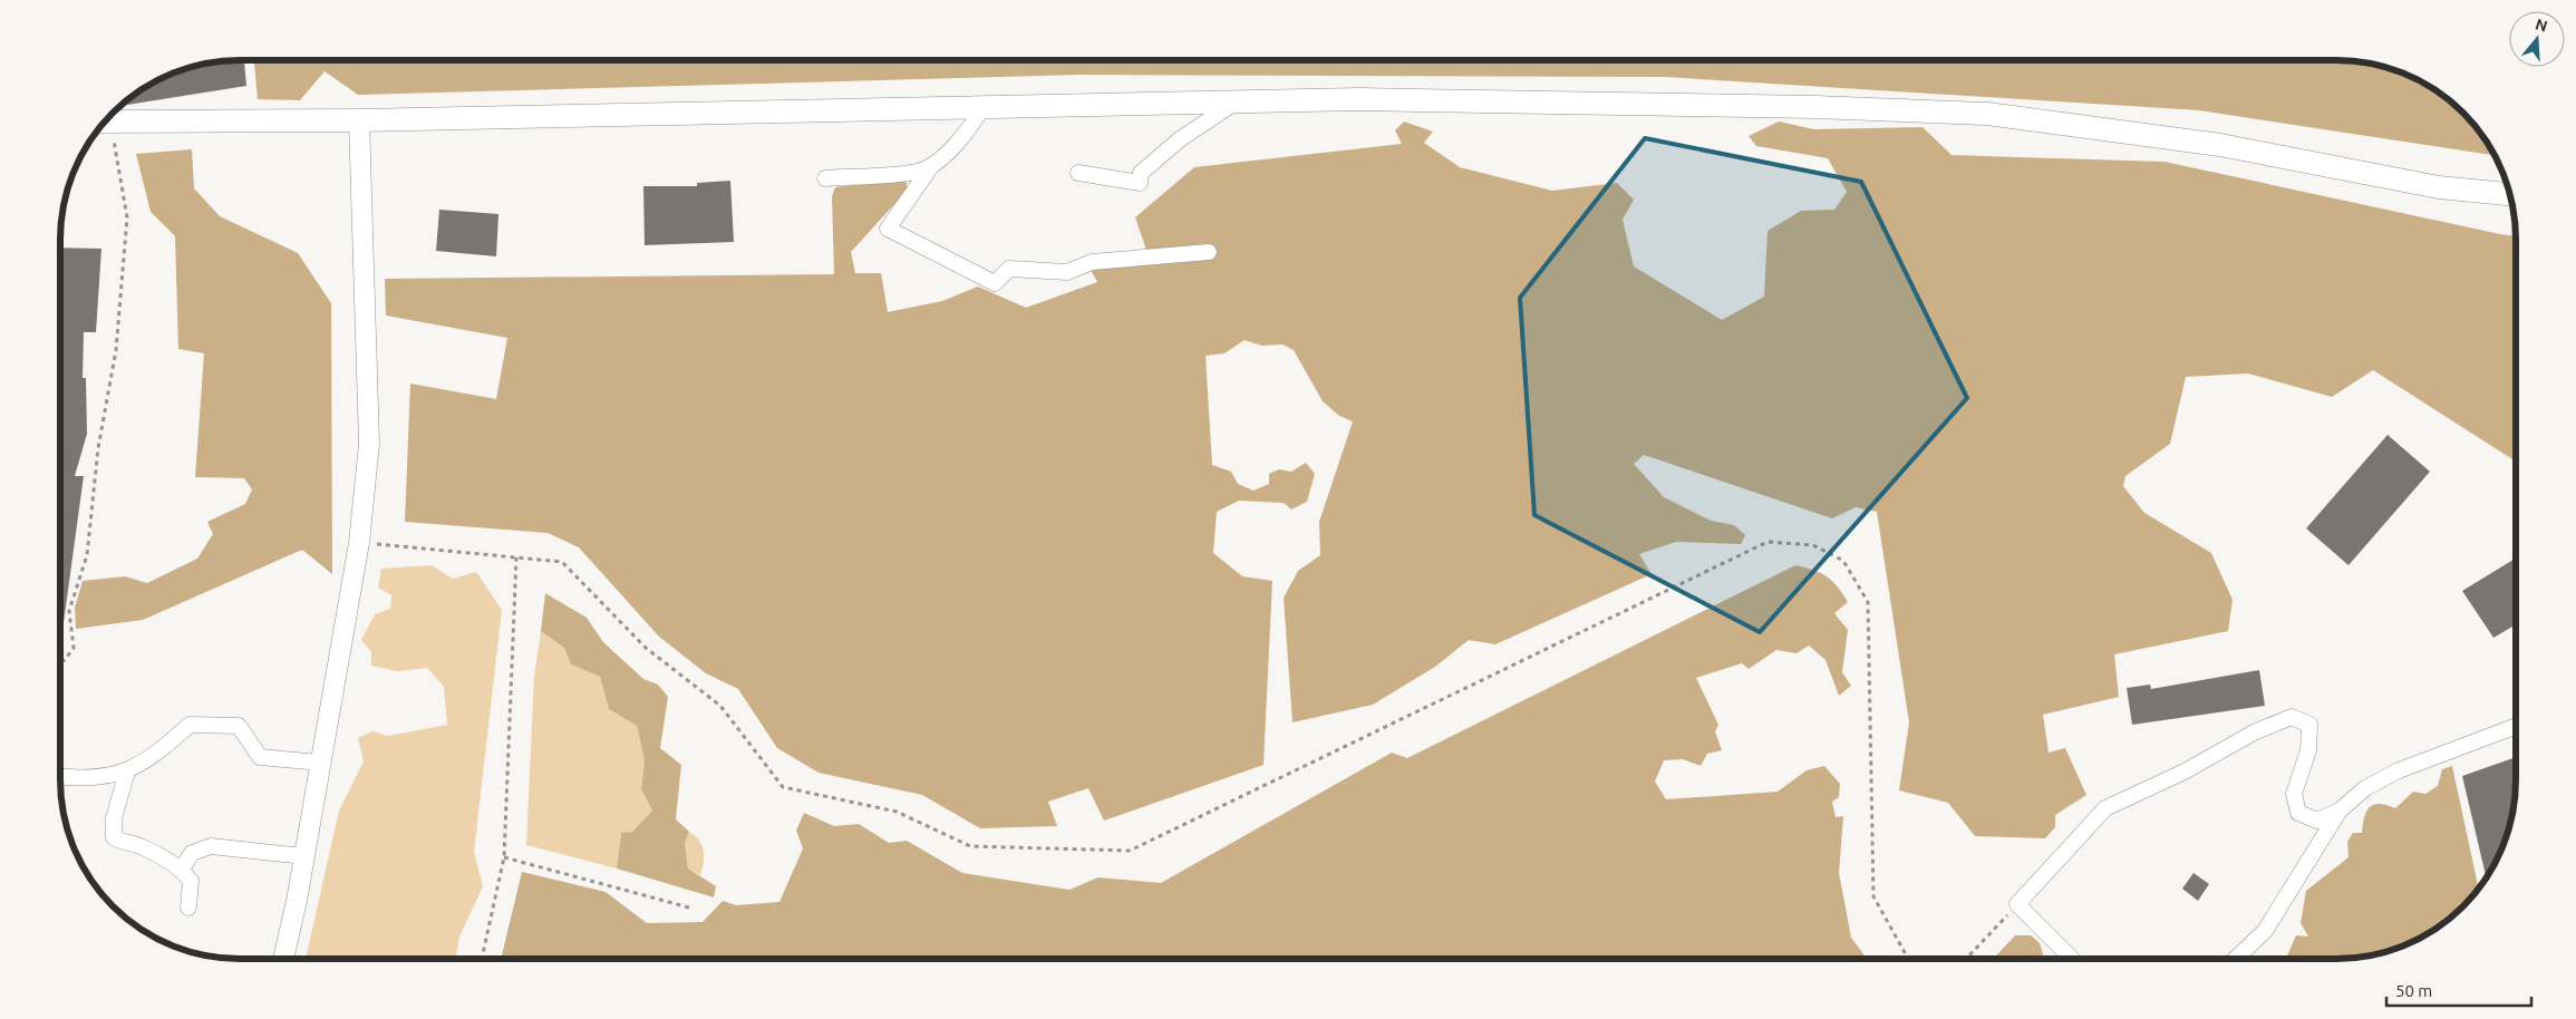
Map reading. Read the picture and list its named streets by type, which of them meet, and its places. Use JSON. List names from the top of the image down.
{
  "scale_bar": "50 m",
  "north": "top"
}
